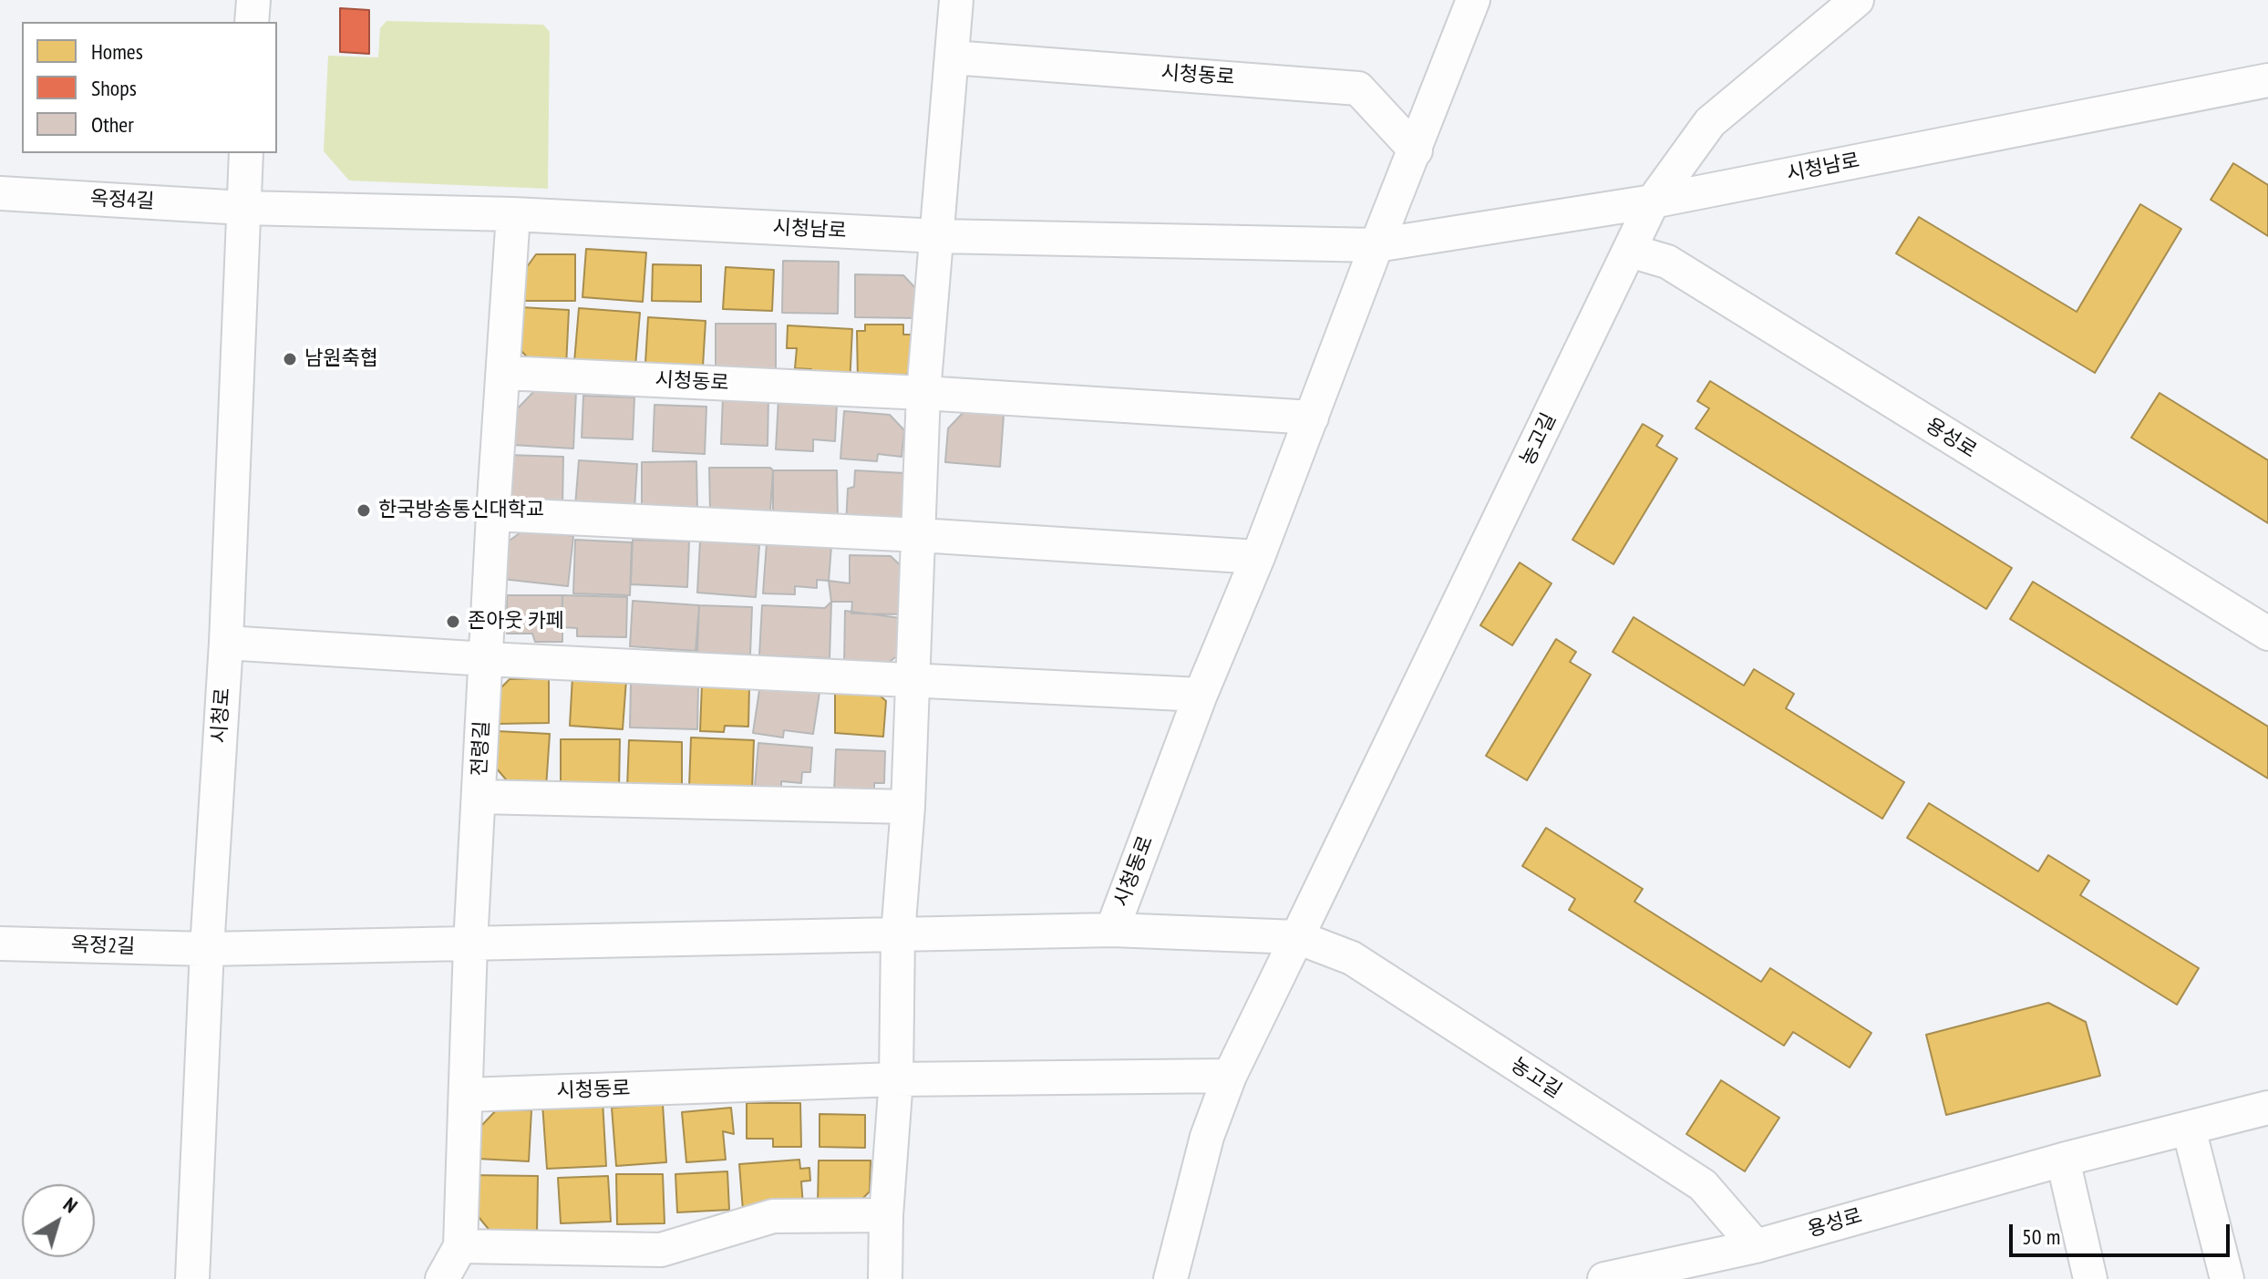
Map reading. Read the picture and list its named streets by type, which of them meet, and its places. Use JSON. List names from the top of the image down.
{
  "streets": {
    "street": [
      "시청동로",
      "시청남로",
      "옥정4길",
      "용성로",
      "농고길",
      "시청로",
      "전령길",
      "옥정2길"
    ]
  },
  "crossings": [
    ["시청동로", "시청남로"],
    ["시청동로", "농고길"],
    ["시청동로", "전령길"],
    ["시청동로", "옥정2길"],
    ["시청남로", "옥정4길"],
    ["시청남로", "농고길"],
    ["시청남로", "시청로"],
    ["시청남로", "전령길"],
    ["옥정4길", "시청로"],
    ["용성로", "농고길"],
    ["시청로", "옥정2길"],
    ["전령길", "옥정2길"]
  ],
  "places": ["남원축협", "한국방송통신대학교", "존아웃 카페"],
  "legend": ["Homes", "Shops", "Other"],
  "scale_bar": "50 m",
  "north": "top right"
}
